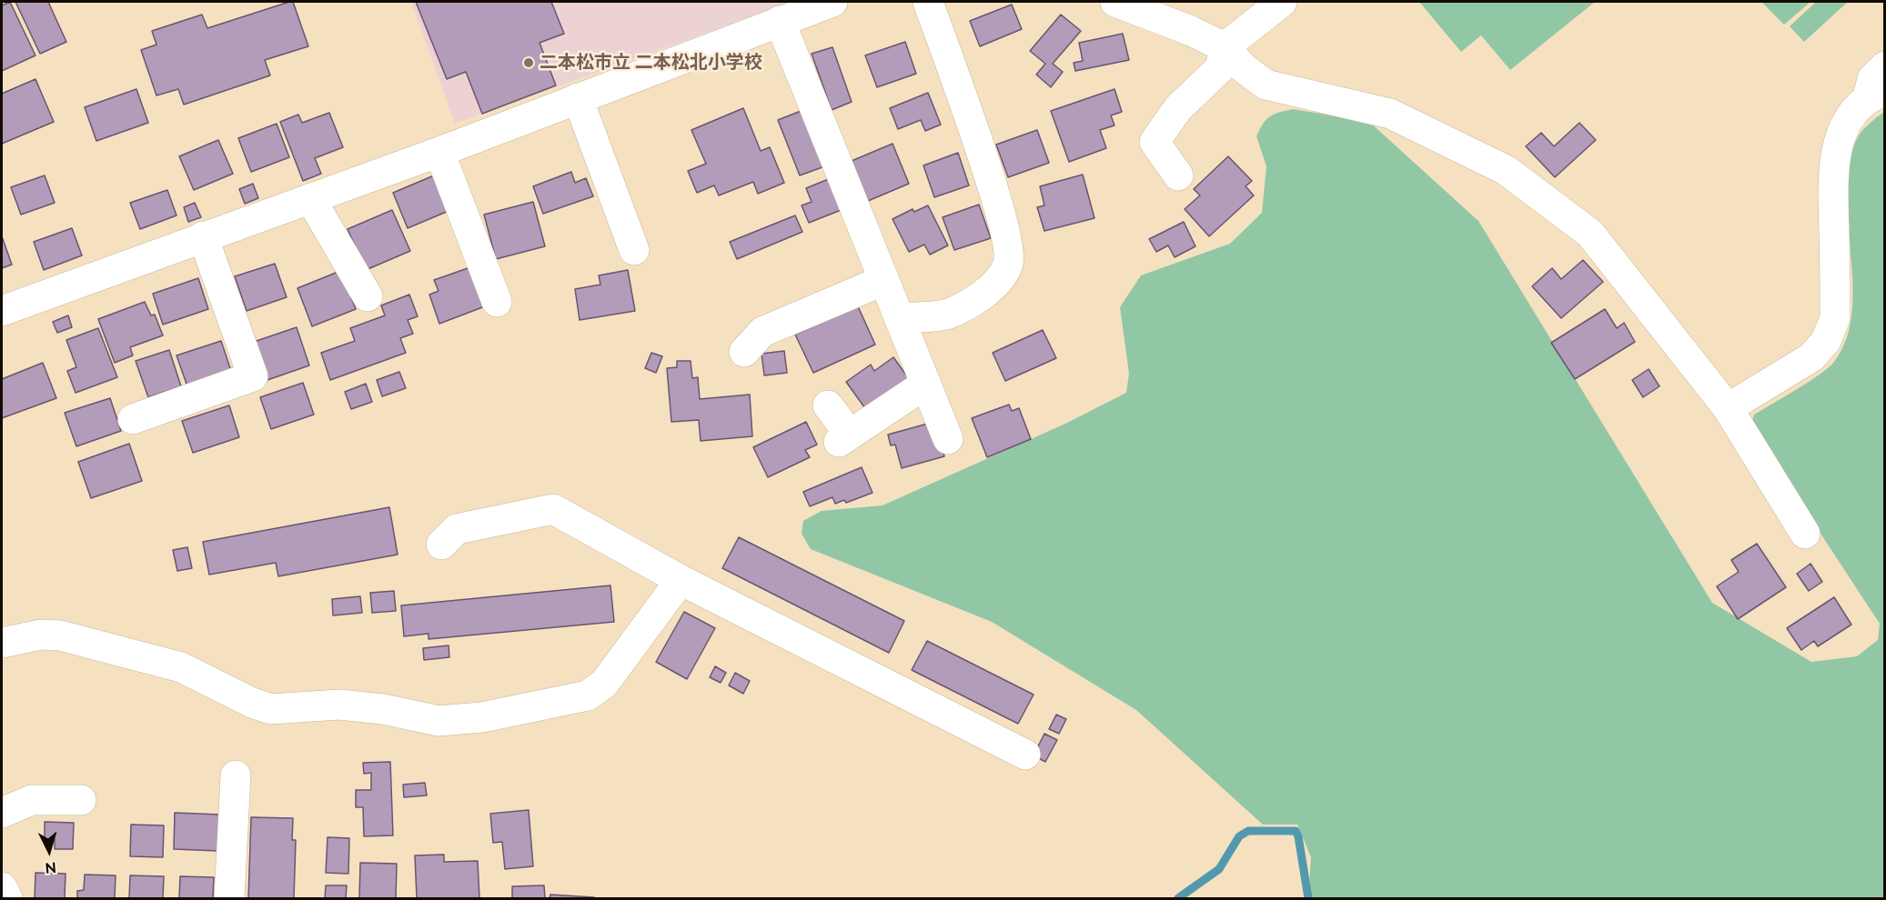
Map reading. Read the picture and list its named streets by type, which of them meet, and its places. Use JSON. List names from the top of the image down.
{
  "places": ["二本松市立 二本松北小学校"],
  "north": "bottom"
}
